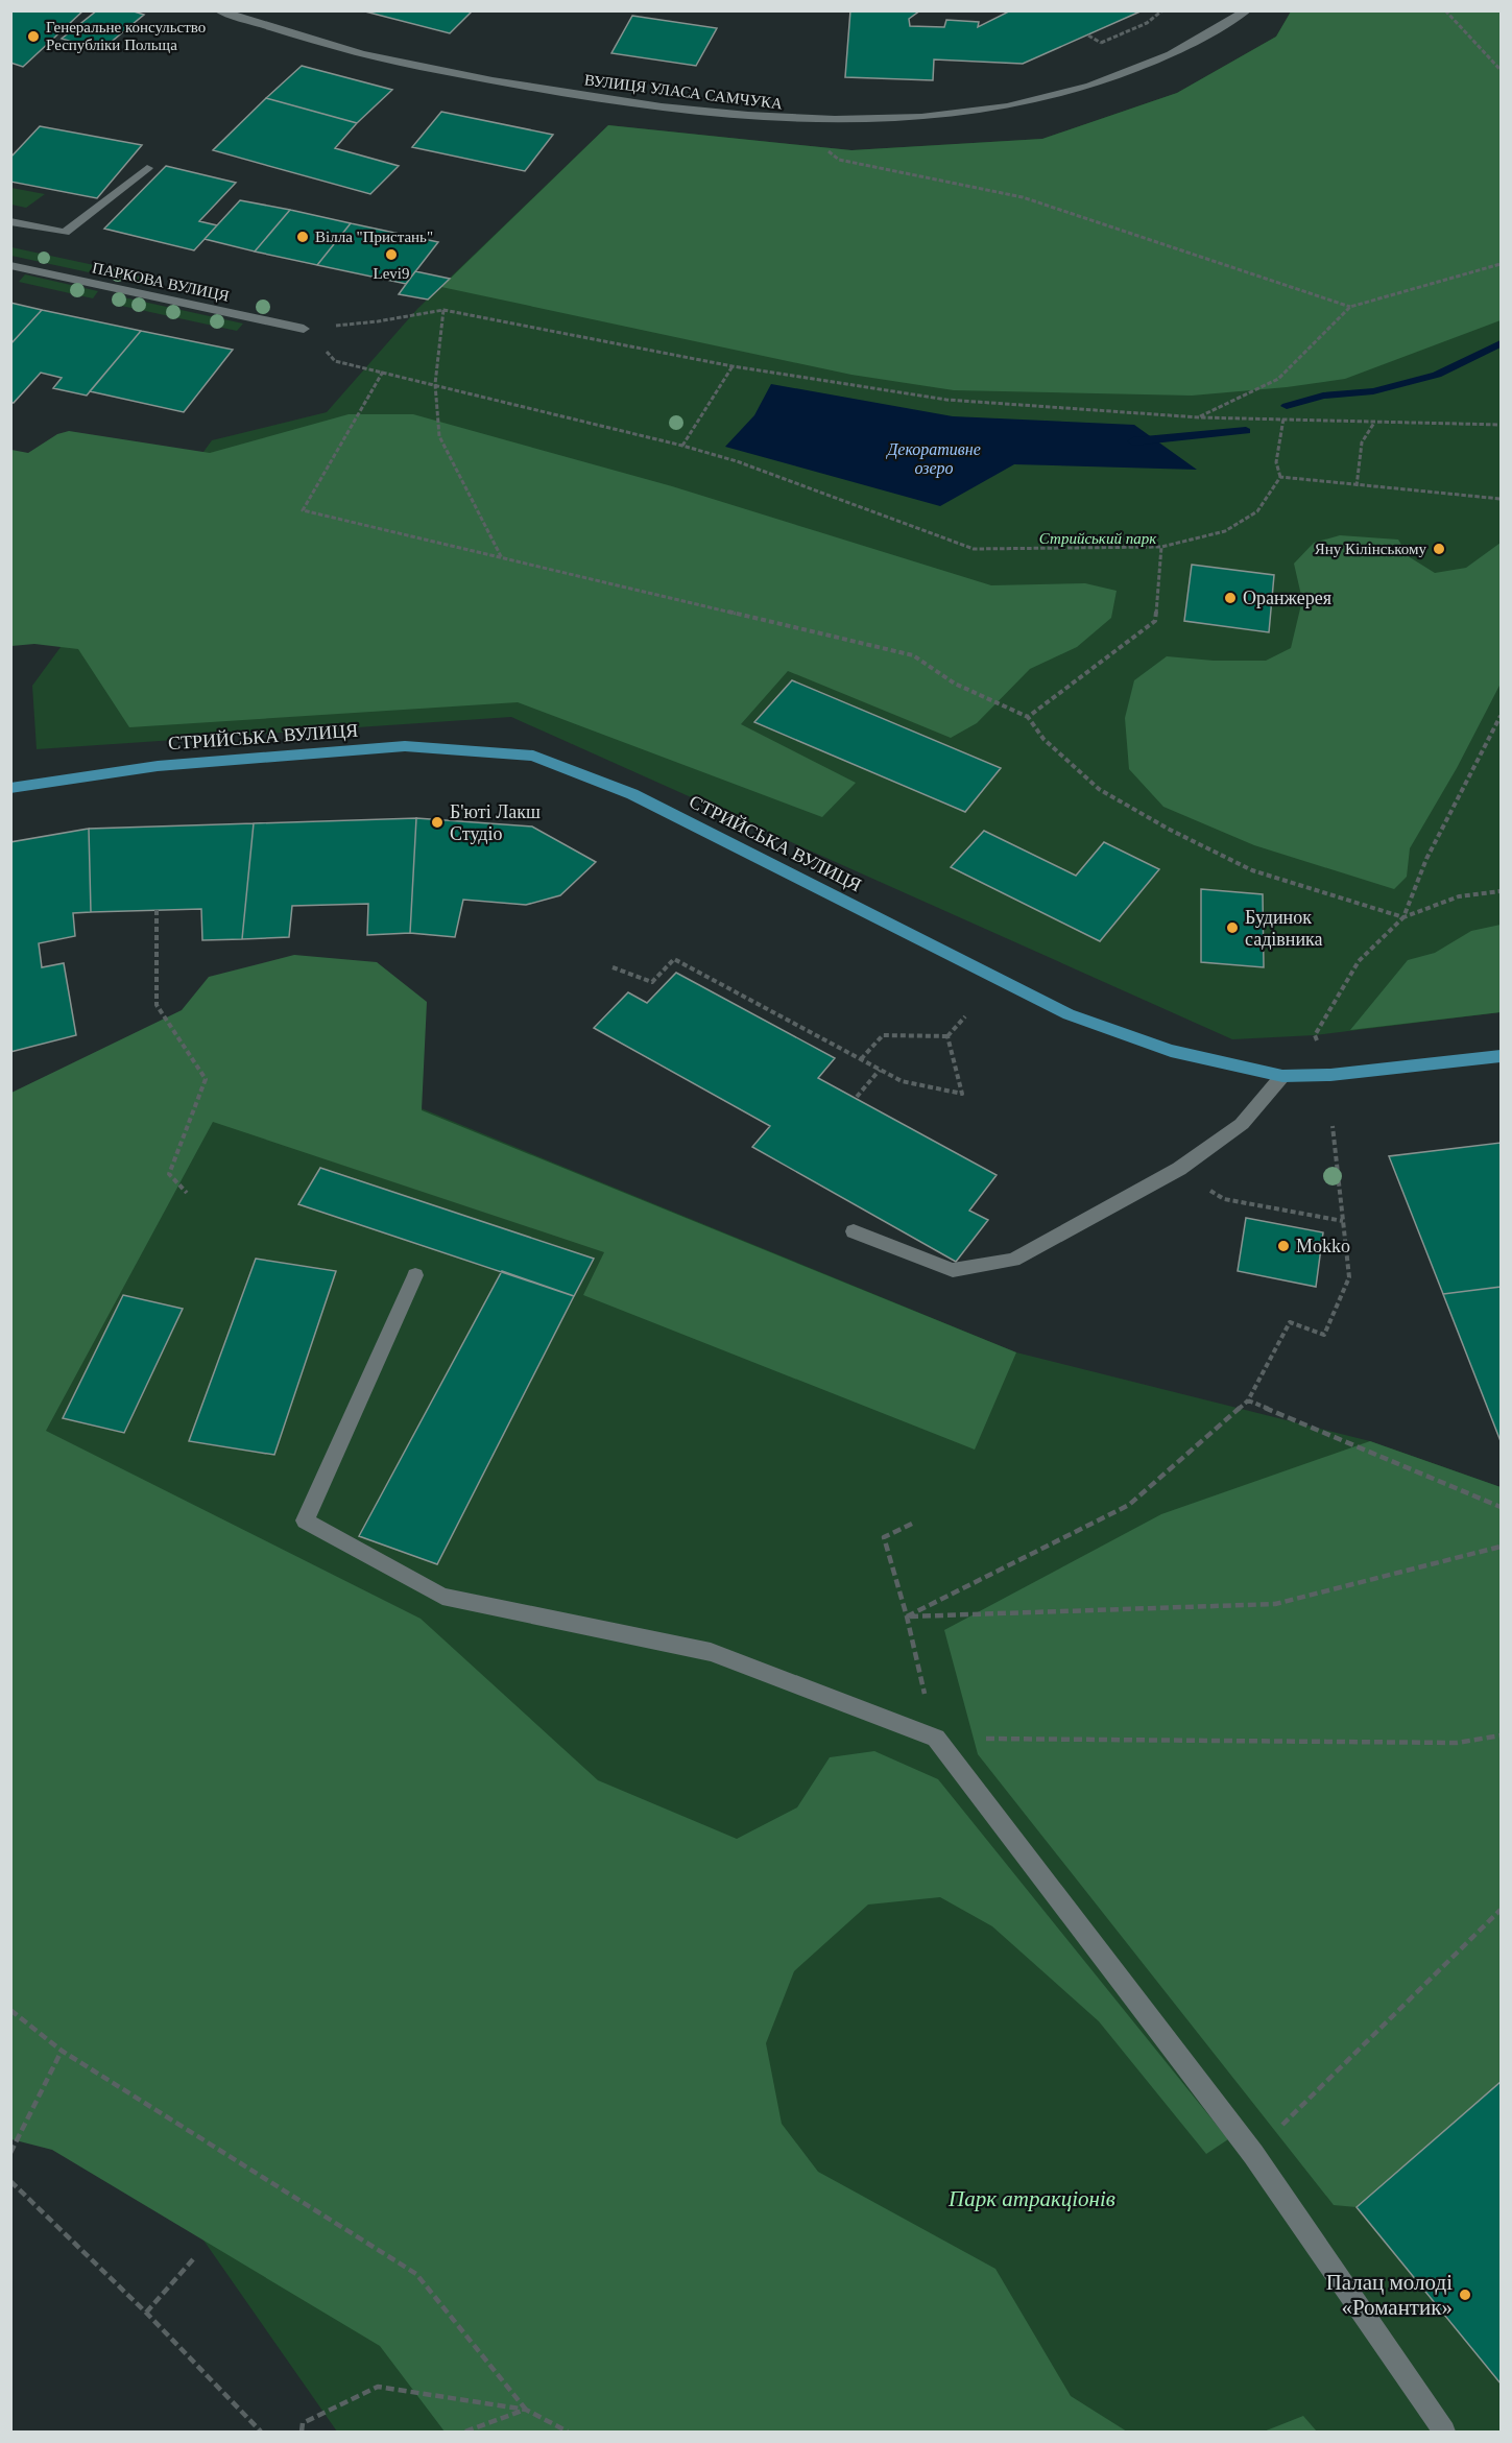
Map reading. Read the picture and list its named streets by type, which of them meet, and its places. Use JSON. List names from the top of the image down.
{
  "streets": {
    "main road": ["СТРИЙСЬКА ВУЛИЦЯ"],
    "street": ["ВУЛИЦЯ УЛАСА САМЧУКА", "ПАРКОВА ВУЛИЦЯ"]
  },
  "water": ["Декоративне озеро"],
  "parks": ["Стрийський парк", "Парк атракціонів"],
  "places": [
    "Генеральне консульство Республіки Польща",
    "Вілла \"Пристань\"",
    "Levi9",
    "Яну Кілінському",
    "Оранжерея",
    "Б'юті Лакш Студіо",
    "Будинок садівника",
    "Mokko",
    "Палац молоді «Романтик»"
  ]
}
